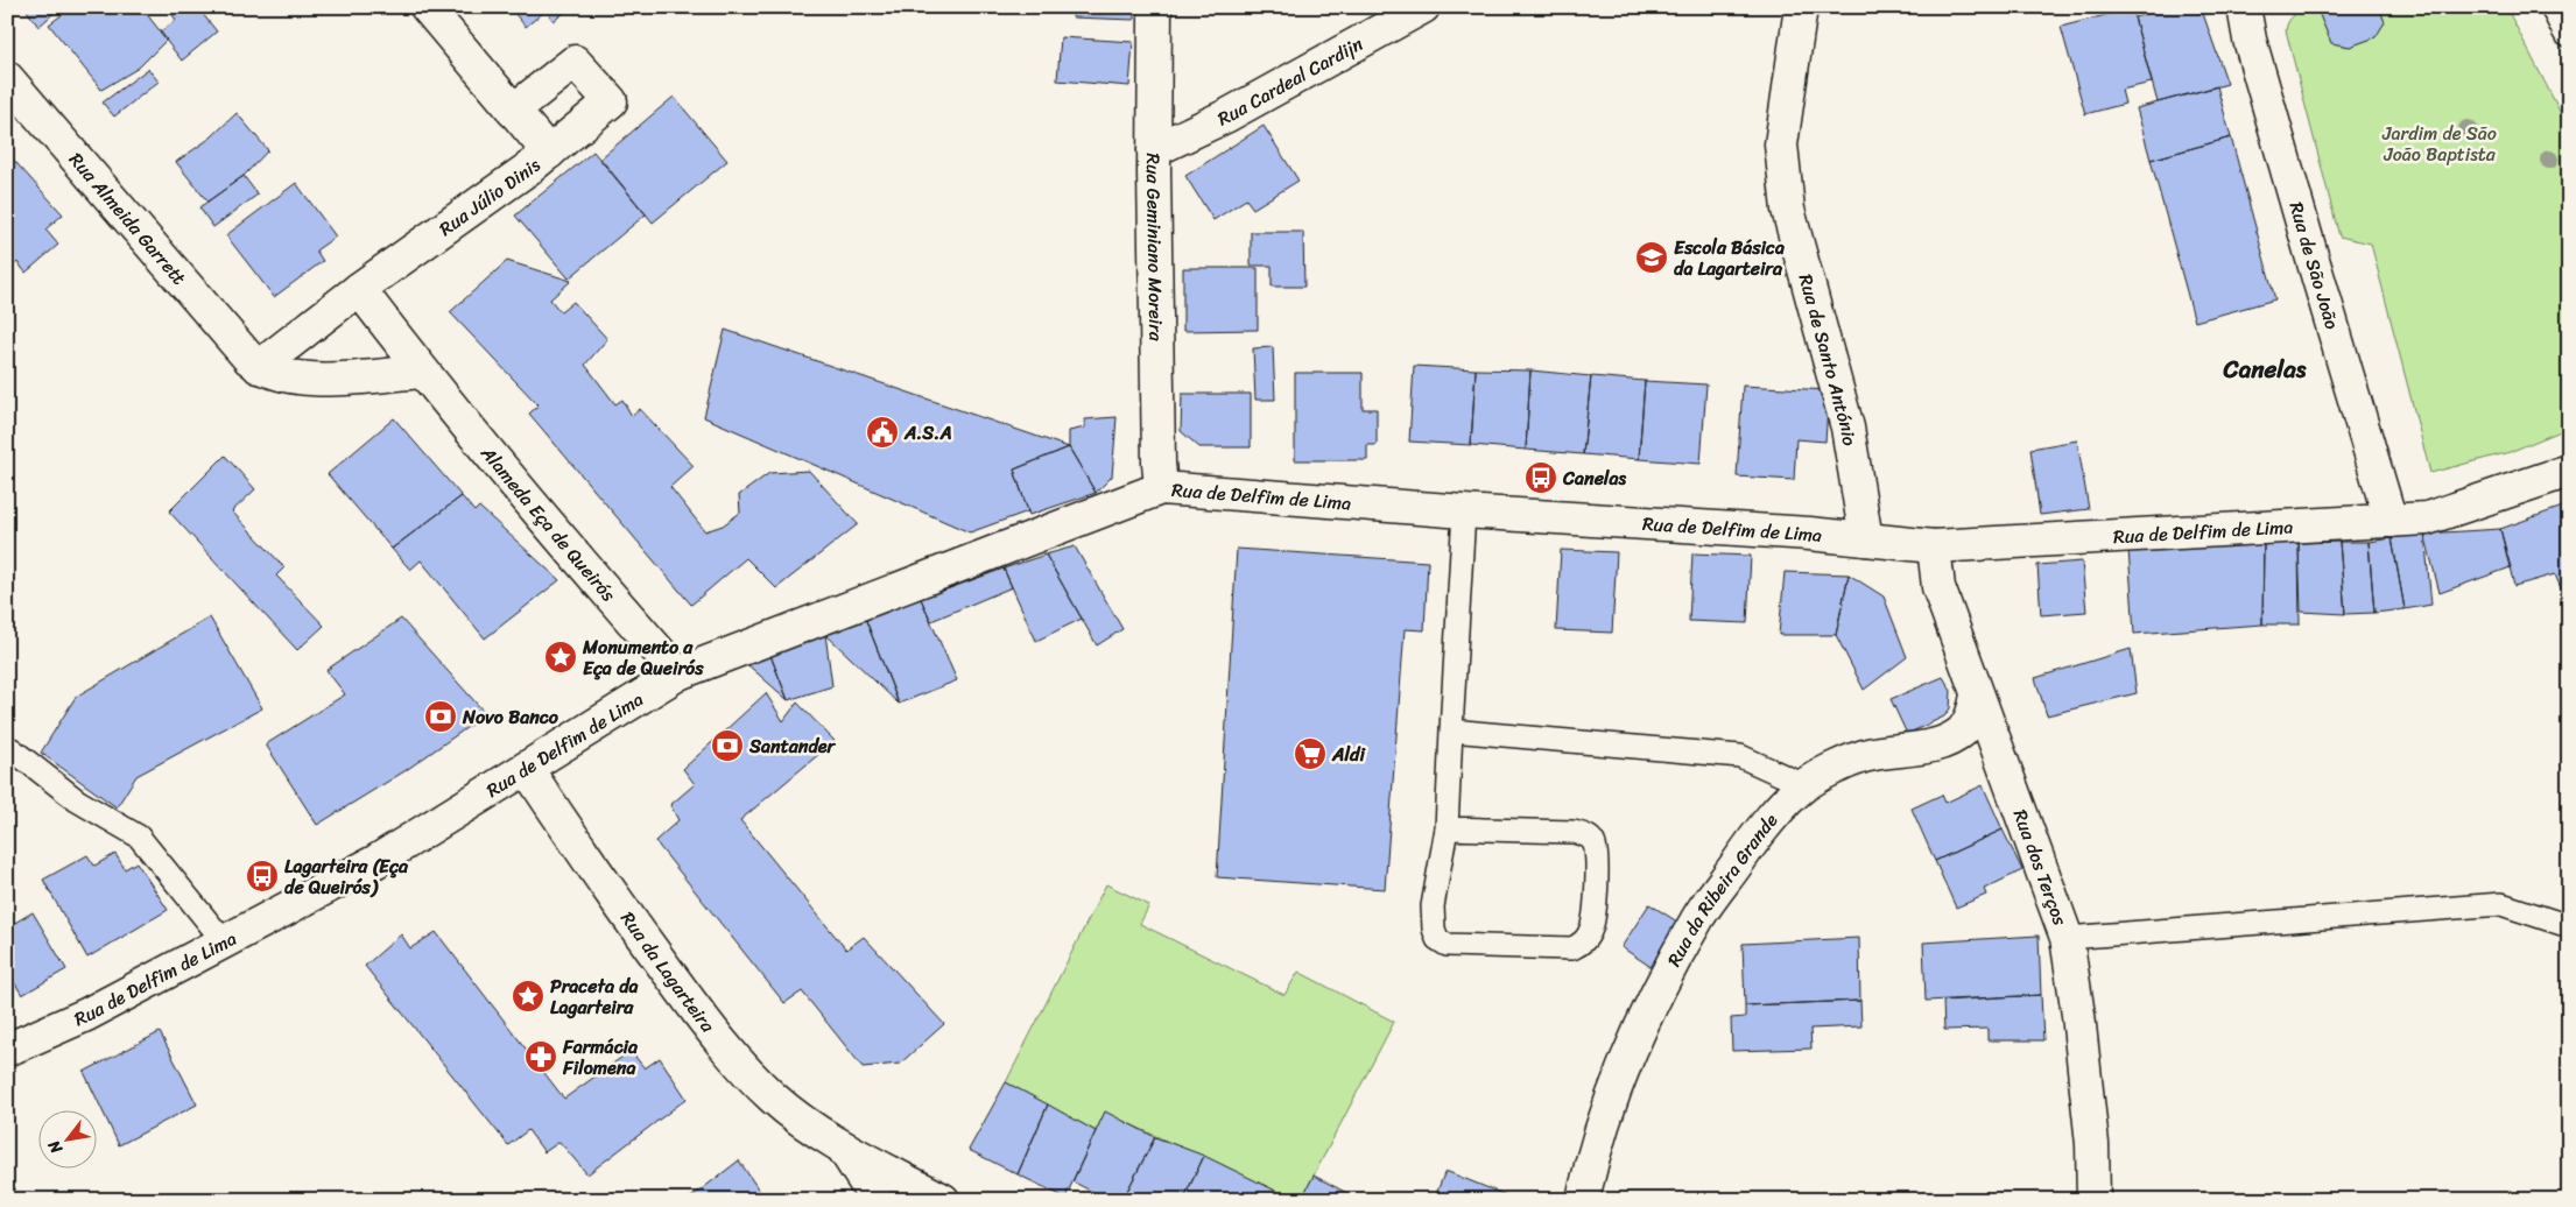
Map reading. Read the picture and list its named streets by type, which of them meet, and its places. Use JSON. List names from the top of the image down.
{
  "streets": {
    "street": [
      "Rua Cardeal Cardijn",
      "Rua Júlio Dinis",
      "Rua Almeida Garrett",
      "Rua Geminiano Moreira",
      "Rua de São João",
      "Rua de Santo António",
      "Rua de Delfim de Lima",
      "Alameda Eça de Queirós",
      "Rua dos Terços",
      "Rua da Ribeira Grande",
      "Rua da Lagarteira"
    ]
  },
  "crossings": [
    ["Rua Cardeal Cardijn", "Rua Geminiano Moreira"],
    ["Rua Júlio Dinis", "Rua Almeida Garrett"],
    ["Rua Júlio Dinis", "Alameda Eça de Queirós"],
    ["Rua Geminiano Moreira", "Rua de Delfim de Lima"],
    ["Rua de São João", "Rua de Delfim de Lima"],
    ["Rua de Santo António", "Rua de Delfim de Lima"],
    ["Rua de Delfim de Lima", "Alameda Eça de Queirós"],
    ["Rua de Delfim de Lima", "Rua dos Terços"],
    ["Rua de Delfim de Lima", "Rua da Lagarteira"],
    ["Rua dos Terços", "Rua da Ribeira Grande"]
  ],
  "districts": ["Canelas"],
  "parks": ["Jardim de São João Baptista"],
  "places": {
    "school or university": ["Escola Básica da Lagarteira"],
    "public building": ["A.S.A"],
    "bus stop": ["Canelas", "Lagarteira (Eça de Queirós)"],
    "place": ["Monumento a Eça de Queirós", "Praceta da Lagarteira"],
    "bank": ["Novo Banco", "Santander"],
    "supermarket": ["Aldi"],
    "pharmacy": ["Farmácia Filomena"]
  },
  "north": "bottom left"
}
